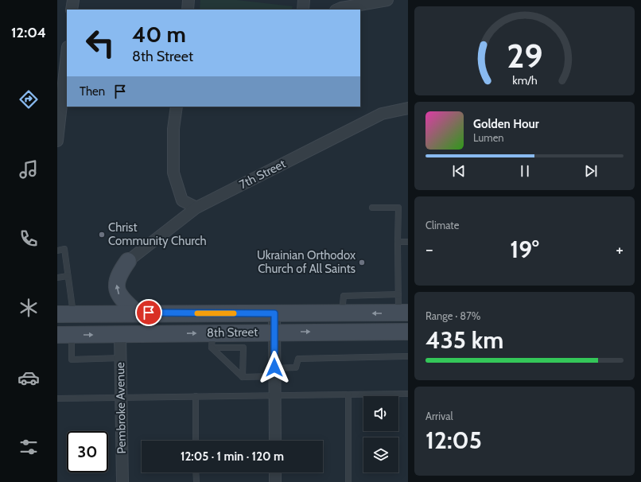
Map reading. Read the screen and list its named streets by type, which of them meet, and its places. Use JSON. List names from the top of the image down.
{
  "streets": {
    "main road": ["8th Street"],
    "street": ["7th Street", "Pembroke Avenue"]
  },
  "crossings": [
    ["8th Street", "Pembroke Avenue"]
  ],
  "places": ["Christ Community Church", "Ukrainian Orthodox Church of All Saints"],
  "page": {
    "tabs": "12:04",
    "turn": ["40 m", "8th Street"],
    "then": "Then",
    "song": ["Golden Hour", "Lumen"],
    "tile": [
      "Climate",
      ["Range · 87%", "435 km"],
      ["Arrival", "12:05"]
    ],
    "heat": ["−", "19°", "+"],
    "limit": "30",
    "trip": "12:05 · 1 min · 120 m",
    "gauge": ["29", "km/h"]
  }
}
